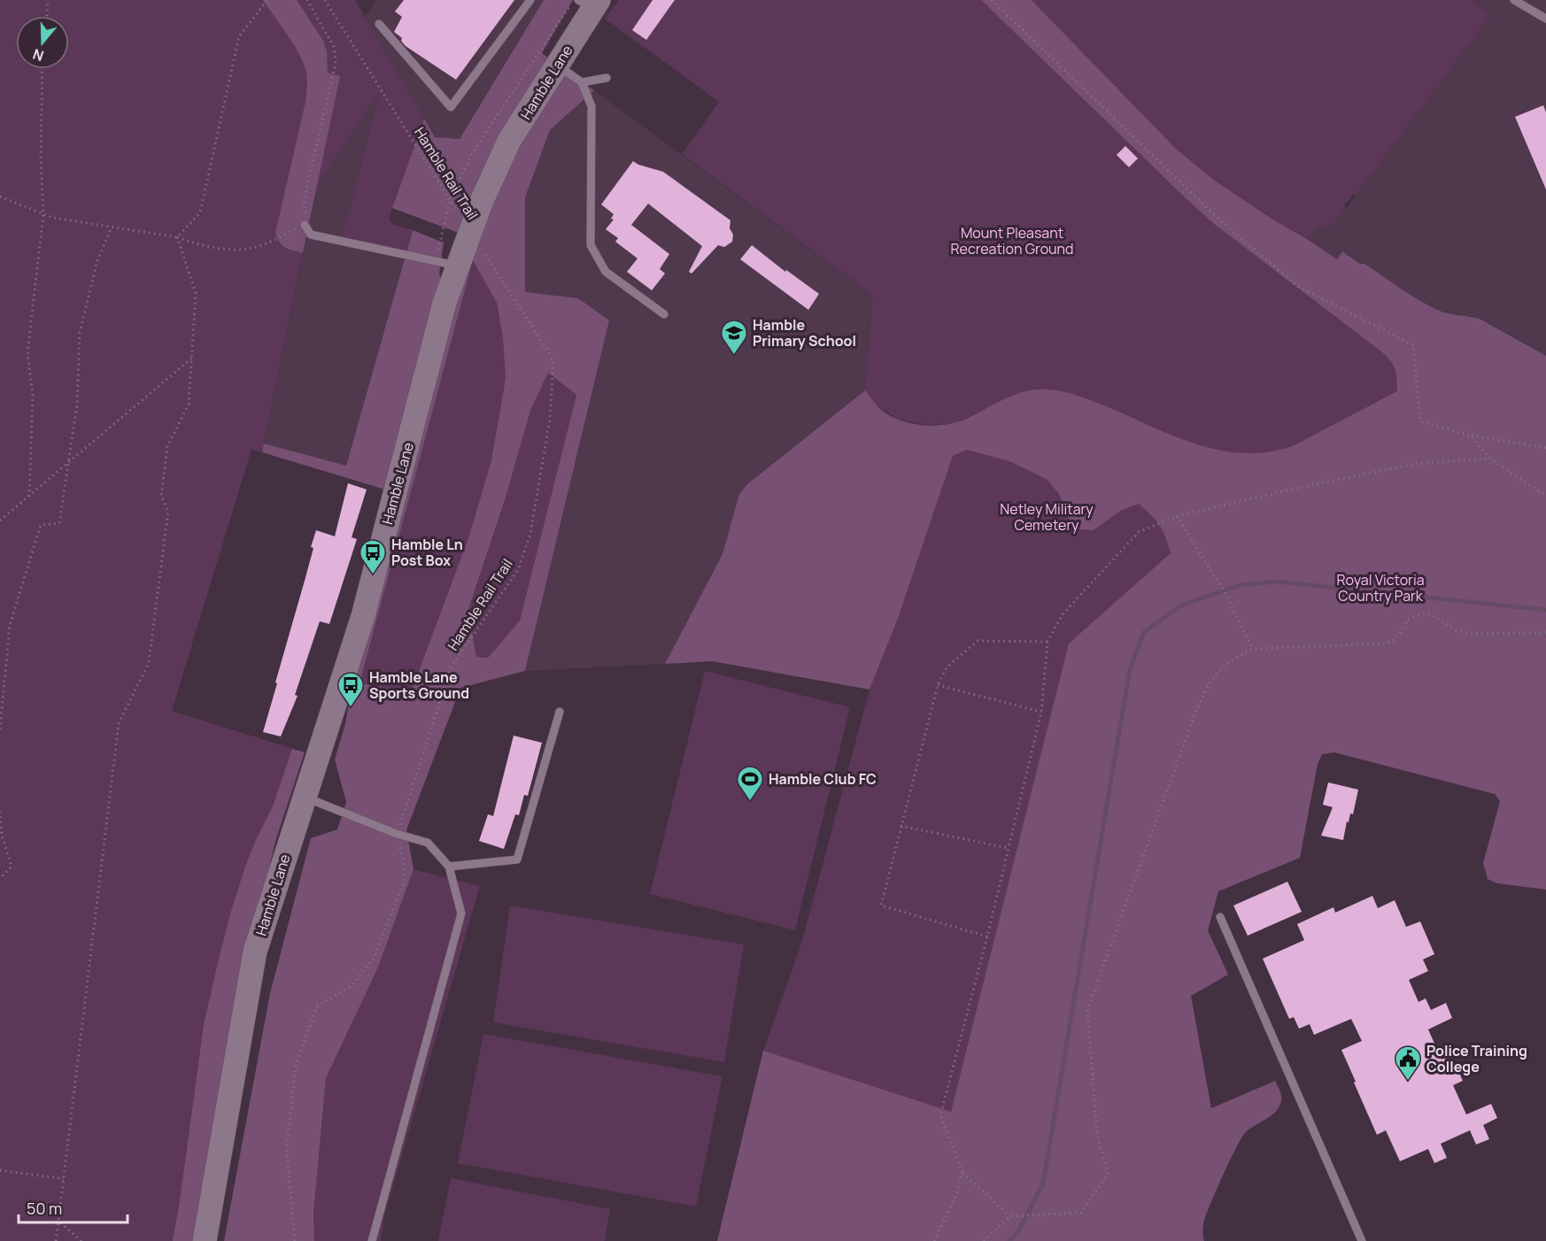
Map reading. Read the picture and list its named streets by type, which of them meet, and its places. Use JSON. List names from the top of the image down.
{
  "streets": {
    "main road": ["Hamble Lane"],
    "path": ["Hamble Rail Trail"]
  },
  "crossings": [
    ["Hamble Lane", "Hamble Rail Trail"]
  ],
  "parks": ["Mount Pleasant Recreation Ground", "Netley Military Cemetery", "Royal Victoria Country Park"],
  "places": {
    "school or university": ["Hamble Primary School"],
    "bus stop": ["Hamble Ln Post Box", "Hamble Lane Sports Ground"],
    "sports": ["Hamble Club FC"],
    "public building": ["Police Training College"]
  },
  "scale_bar": "50 m",
  "north": "bottom"
}
